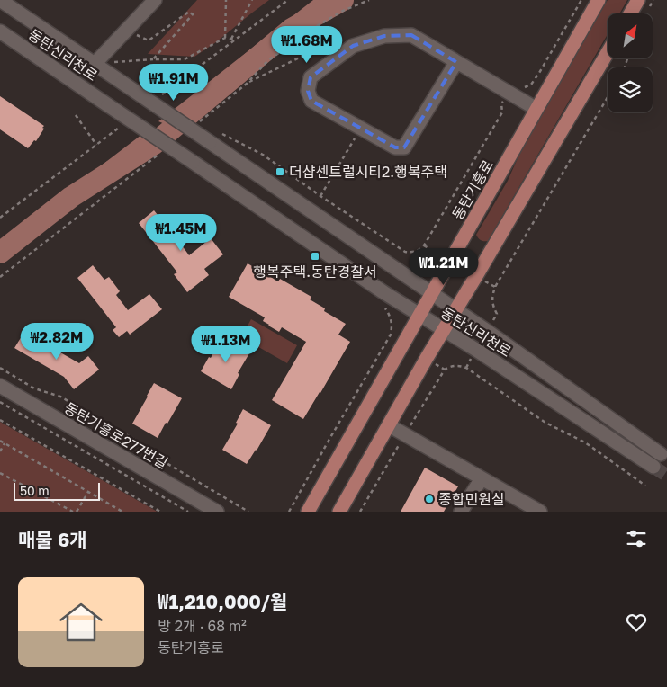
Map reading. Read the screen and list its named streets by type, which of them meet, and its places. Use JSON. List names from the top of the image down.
{
  "streets": {
    "main road": ["동탄기흥로"],
    "street": ["동탄신리천로", "동탄기흥로277번길"]
  },
  "crossings": [
    ["동탄신리천로", "동탄기흥로"]
  ],
  "places": {
    "transit": ["더샵센트럴시티2.행복주택", "행복주택.동탄경찰서"],
    "other": ["종합민원실"]
  },
  "scale_bar": "50 m",
  "north": "top right",
  "page": {
    "price": [
      "₩1.68M",
      "₩1.91M",
      "₩1.45M",
      "₩1.21M",
      "₩2.82M",
      "₩1.13M"
    ],
    "scale": "50 m",
    "heading": "매물 6개",
    "list": [
      {
        "name": "₩1,210,000/월",
        "note": "방 2개 · 68 m² · 동탄기흥로"
      }
    ]
  }
}
